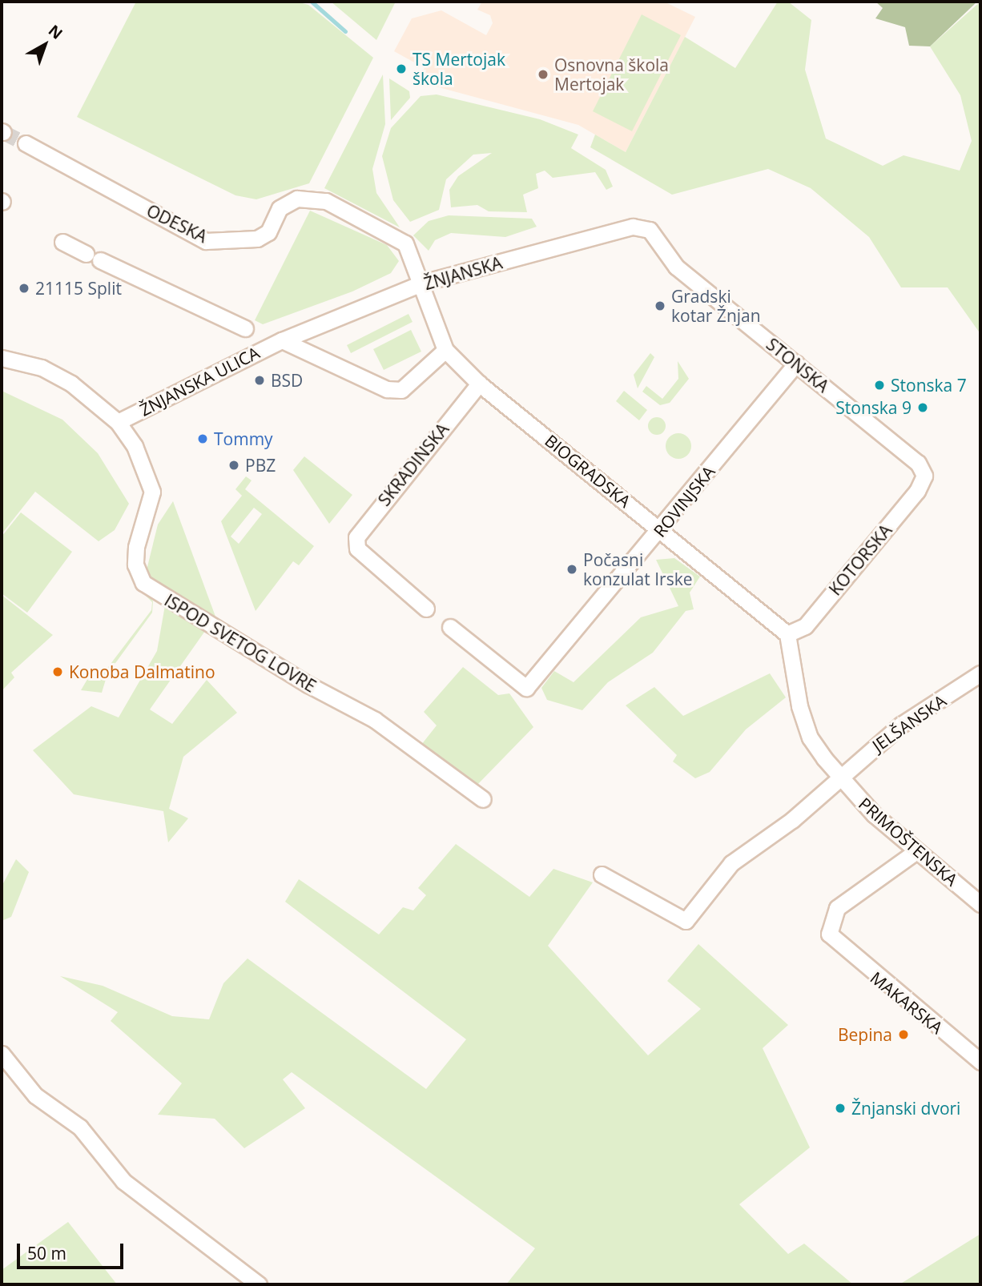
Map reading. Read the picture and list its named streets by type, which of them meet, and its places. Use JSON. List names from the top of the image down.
{
  "streets": {
    "street": [
      "ODESKA",
      "ŽNJANSKA",
      "STONSKA",
      "ŽNJANSKA ULICA",
      "SKRADINSKA",
      "BIOGRADSKA",
      "ROVINJSKA",
      "KOTORSKA",
      "ISPOD SVETOG LOVRE",
      "JELŠANSKA",
      "PRIMOŠTENSKA",
      "MAKARSKA"
    ]
  },
  "crossings": [
    ["ODESKA", "ŽNJANSKA"],
    ["ODESKA", "BIOGRADSKA"],
    ["ŽNJANSKA", "STONSKA"],
    ["ŽNJANSKA", "ŽNJANSKA ULICA"],
    ["ŽNJANSKA", "BIOGRADSKA"],
    ["STONSKA", "ROVINJSKA"],
    ["STONSKA", "KOTORSKA"],
    ["ŽNJANSKA ULICA", "ISPOD SVETOG LOVRE"],
    ["SKRADINSKA", "BIOGRADSKA"],
    ["BIOGRADSKA", "ROVINJSKA"],
    ["BIOGRADSKA", "KOTORSKA"],
    ["BIOGRADSKA", "PRIMOŠTENSKA"],
    ["KOTORSKA", "PRIMOŠTENSKA"],
    ["JELŠANSKA", "PRIMOŠTENSKA"],
    ["PRIMOŠTENSKA", "MAKARSKA"]
  ],
  "places": [
    "TS Mertojak škola",
    "Osnovna škola Mertojak",
    "21115 Split",
    "Gradski kotar Žnjan",
    "BSD",
    "Stonska 7",
    "Stonska 9",
    "Tommy",
    "PBZ",
    "Počasni konzulat Irske",
    "Konoba Dalmatino",
    "Bepina",
    "Žnjanski dvori"
  ],
  "scale_bar": "50 m",
  "north": "top right"
}
